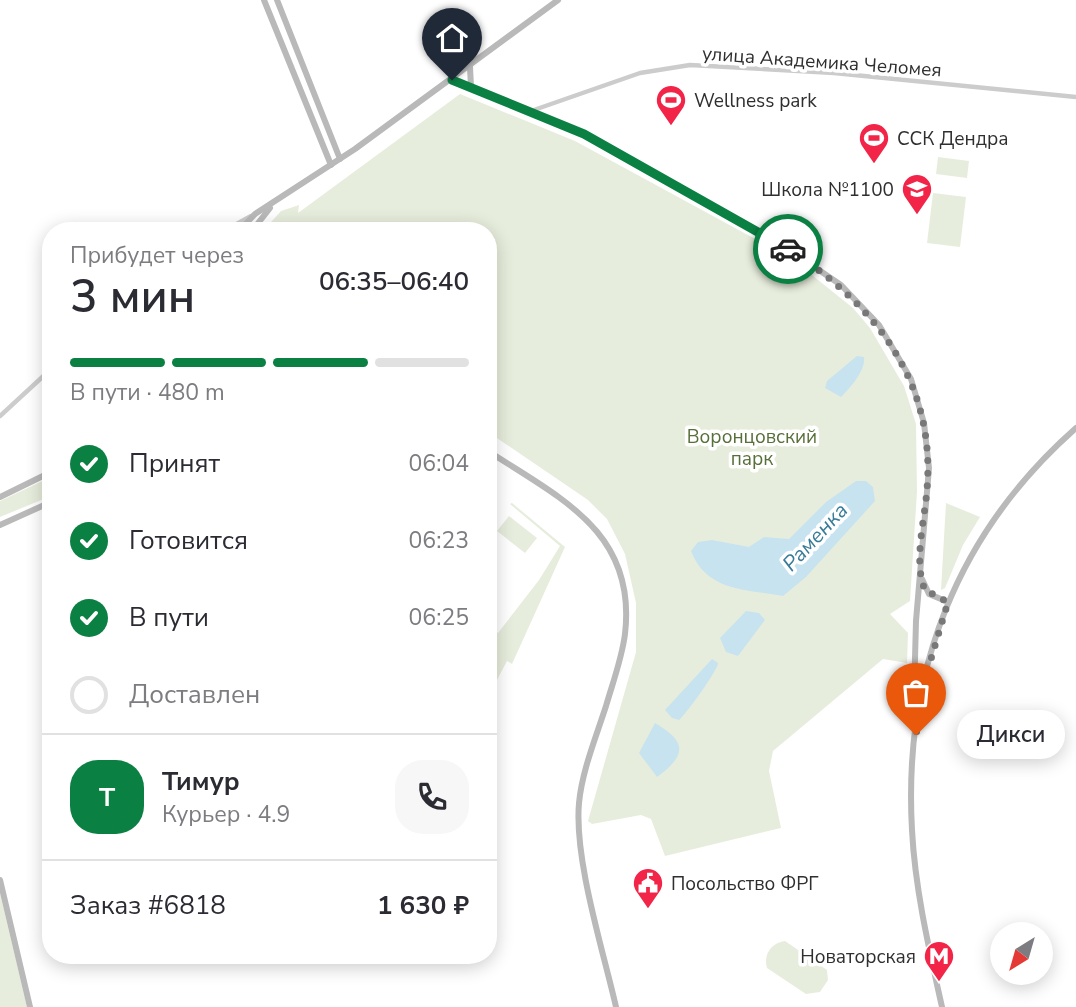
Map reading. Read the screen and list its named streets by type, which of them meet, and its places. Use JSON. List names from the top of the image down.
{
  "streets": {
    "street": ["улица Академика Челомея"]
  },
  "water": ["Раменка"],
  "parks": ["Воронцовский парк"],
  "places": {
    "sports": ["Wellness park", "ССК Дендра"],
    "school or university": ["Школа №1100"],
    "other": ["Дикси"],
    "public building": ["Посольство ФРГ"],
    "metro station": ["Новаторская"]
  },
  "north": "bottom left",
  "page": {
    "heading": ["3 мин", "Прибудет через", "06:35–06:40"],
    "panel": [
      "Тимур",
      "Курьер · 4.9",
      "Заказ #6818",
      "1 630 ₽"
    ],
    "bar": "В пути · 480 m",
    "list": [
      ["Принят", "06:04"],
      ["Готовится", "06:23"],
      ["В пути", "06:25"],
      "Доставлен"
    ],
    "bubble": "Дикси",
    "round": "Т"
  }
}
